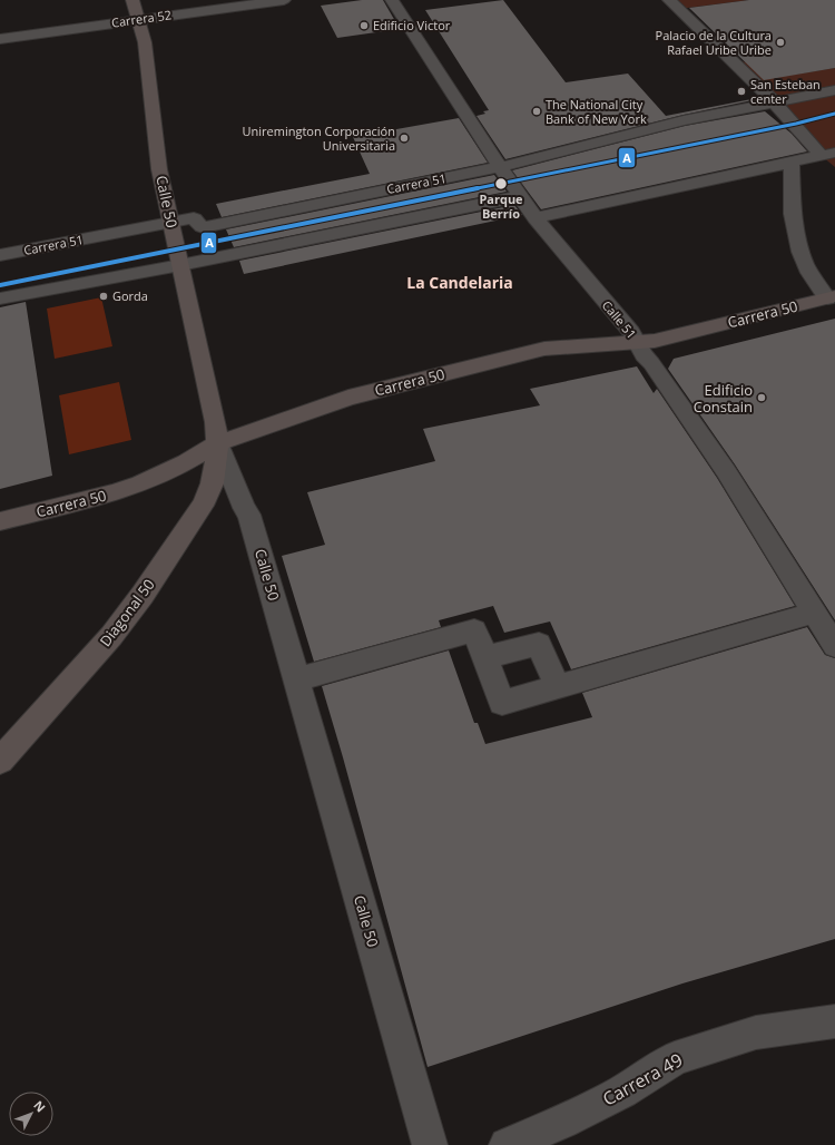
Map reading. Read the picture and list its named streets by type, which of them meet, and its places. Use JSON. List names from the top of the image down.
{
  "streets": {
    "main road": ["Calle 50", "Carrera 50", "Diagonal 50"],
    "street": [
      "Carrera 52",
      "Carrera 51",
      "Calle 51",
      "Carrera 49"
    ]
  },
  "crossings": [
    ["Carrera 52", "Calle 50"],
    ["Carrera 51", "Calle 50"],
    ["Carrera 51", "Calle 51"],
    ["Calle 50", "Carrera 50"],
    ["Calle 50", "Diagonal 50"],
    ["Carrera 50", "Calle 51"],
    ["Carrera 50", "Diagonal 50"]
  ],
  "districts": ["La Candelaria"],
  "places": [
    "Edificio Victor",
    "Palacio de la Cultura Rafael Uribe Uribe",
    "San Esteban center",
    "The National City Bank of New York",
    "Uniremington Corporación Universitaria",
    "Parque Berrío",
    "Gorda",
    "Edificio Constain"
  ],
  "lines": ["transit line A"],
  "north": "top right"
}
